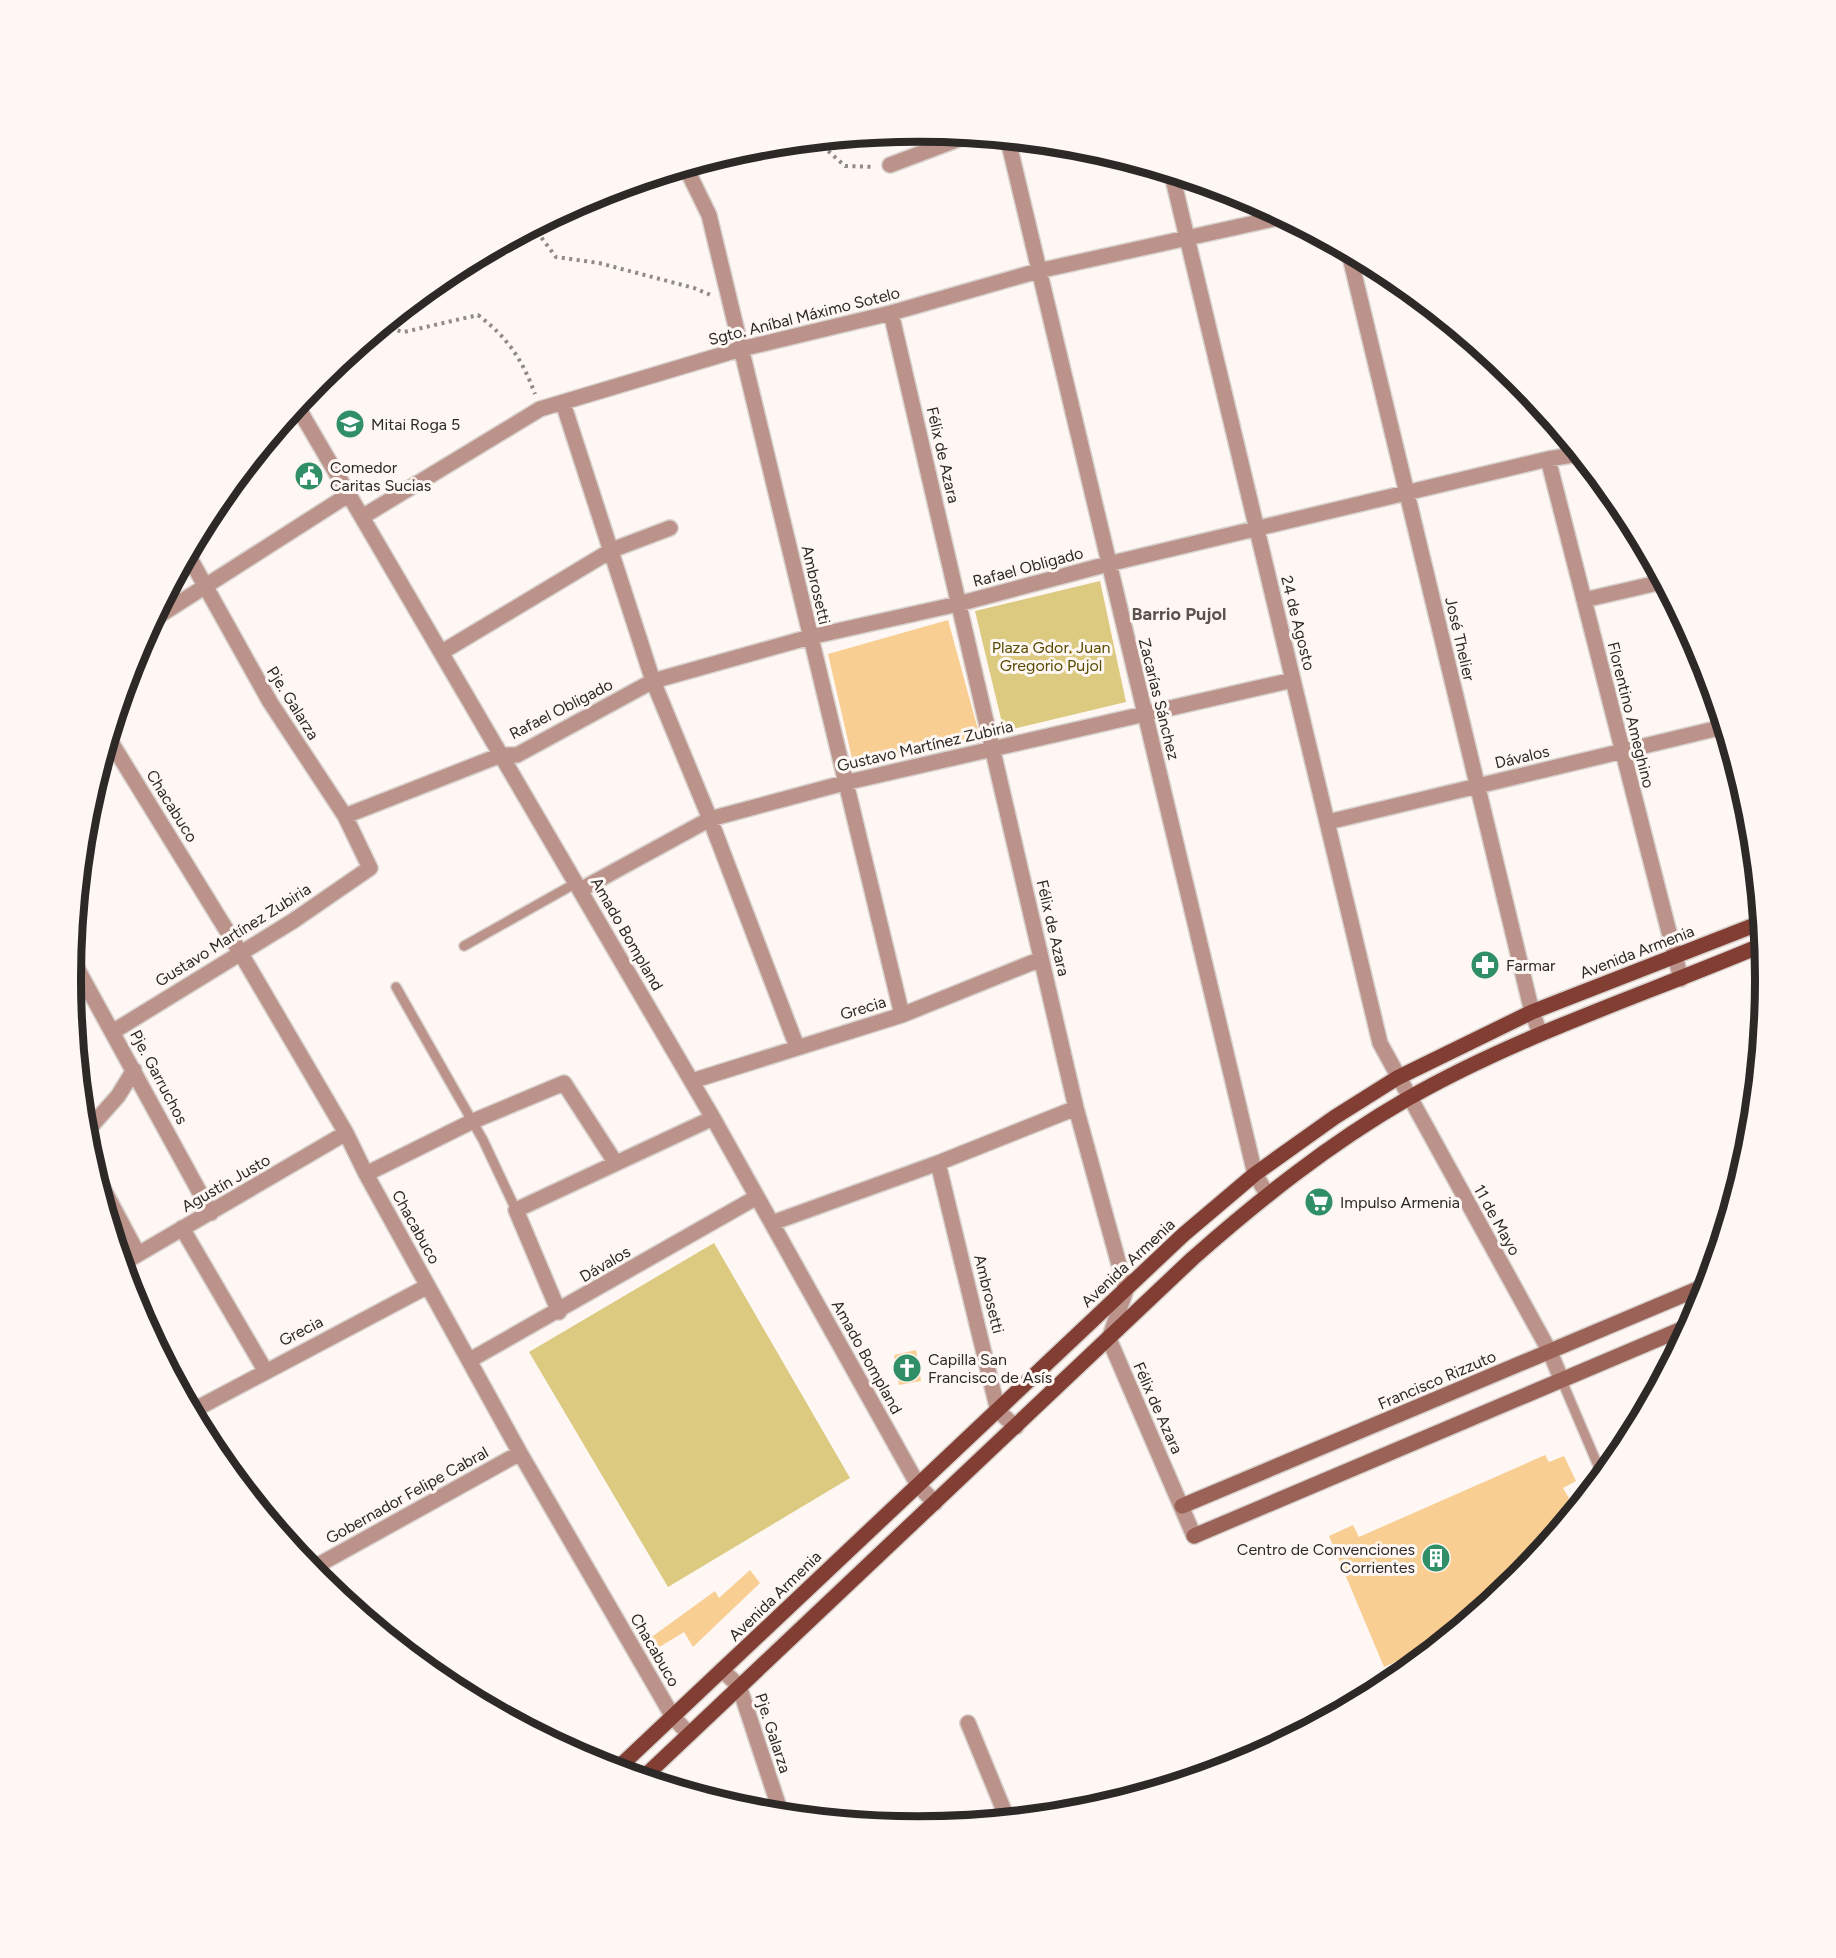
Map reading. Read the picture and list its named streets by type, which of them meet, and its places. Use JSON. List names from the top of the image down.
{
  "streets": {
    "main road": ["Avenida Armenia"],
    "street": [
      "Sgto. Aníbal Máximo Sotelo",
      "Félix de Azara",
      "Rafael Obligado",
      "Ambrosetti",
      "24 de Agosto",
      "José Thelier",
      "Zacarías Sánchez",
      "Pje. Galarza",
      "Florentino Ameghino",
      "Gustavo Martínez Zubiria",
      "Dávalos",
      "Chacabuco",
      "Amado Bompland",
      "Grecia",
      "Pje. Garruchos",
      "Agustín Justo",
      "11 de Mayo",
      "Francisco Rizzuto",
      "Gobernador Felipe Cabral"
    ]
  },
  "crossings": [
    ["Sgto. Aníbal Máximo Sotelo", "Félix de Azara"],
    ["Sgto. Aníbal Máximo Sotelo", "Ambrosetti"],
    ["Sgto. Aníbal Máximo Sotelo", "24 de Agosto"],
    ["Sgto. Aníbal Máximo Sotelo", "Zacarías Sánchez"],
    ["Sgto. Aníbal Máximo Sotelo", "Amado Bompland"],
    ["Félix de Azara", "Rafael Obligado"],
    ["Félix de Azara", "Gustavo Martínez Zubiria"],
    ["Félix de Azara", "Avenida Armenia"],
    ["Félix de Azara", "Grecia"],
    ["Félix de Azara", "11 de Mayo"],
    ["Félix de Azara", "Francisco Rizzuto"],
    ["Rafael Obligado", "Ambrosetti"],
    ["Rafael Obligado", "24 de Agosto"],
    ["Rafael Obligado", "José Thelier"],
    ["Rafael Obligado", "Zacarías Sánchez"],
    ["Rafael Obligado", "Florentino Ameghino"],
    ["Rafael Obligado", "Amado Bompland"],
    ["Ambrosetti", "Gustavo Martínez Zubiria"],
    ["Ambrosetti", "Avenida Armenia"],
    ["Ambrosetti", "Grecia"],
    ["24 de Agosto", "Gustavo Martínez Zubiria"],
    ["24 de Agosto", "Dávalos"],
    ["24 de Agosto", "Avenida Armenia"],
    ["24 de Agosto", "11 de Mayo"],
    ["José Thelier", "Dávalos"],
    ["José Thelier", "Avenida Armenia"],
    ["Zacarías Sánchez", "Gustavo Martínez Zubiria"],
    ["Zacarías Sánchez", "Avenida Armenia"],
    ["Pje. Galarza", "Gustavo Martínez Zubiria"],
    ["Pje. Galarza", "Avenida Armenia"],
    ["Florentino Ameghino", "Dávalos"],
    ["Florentino Ameghino", "Avenida Armenia"],
    ["Gustavo Martínez Zubiria", "Chacabuco"],
    ["Gustavo Martínez Zubiria", "Amado Bompland"],
    ["Gustavo Martínez Zubiria", "Pje. Garruchos"],
    ["Dávalos", "Chacabuco"],
    ["Dávalos", "Amado Bompland"],
    ["Chacabuco", "Avenida Armenia"],
    ["Chacabuco", "Grecia"],
    ["Chacabuco", "Agustín Justo"],
    ["Chacabuco", "Gobernador Felipe Cabral"],
    ["Amado Bompland", "Avenida Armenia"],
    ["Amado Bompland", "Grecia"],
    ["Avenida Armenia", "11 de Mayo"],
    ["Pje. Garruchos", "Agustín Justo"],
    ["11 de Mayo", "Francisco Rizzuto"]
  ],
  "districts": ["Barrio Pujol"],
  "parks": ["Plaza Gdor. Juan Gregorio Pujol"],
  "places": {
    "school or university": ["Mitai Roga 5"],
    "public building": ["Comedor Caritas Sucias"],
    "pharmacy": ["Farmar"],
    "supermarket": ["Impulso Armenia"],
    "church": ["Capilla San Francisco de Asís"],
    "building": ["Centro de Convenciones Corrientes"]
  }
}
